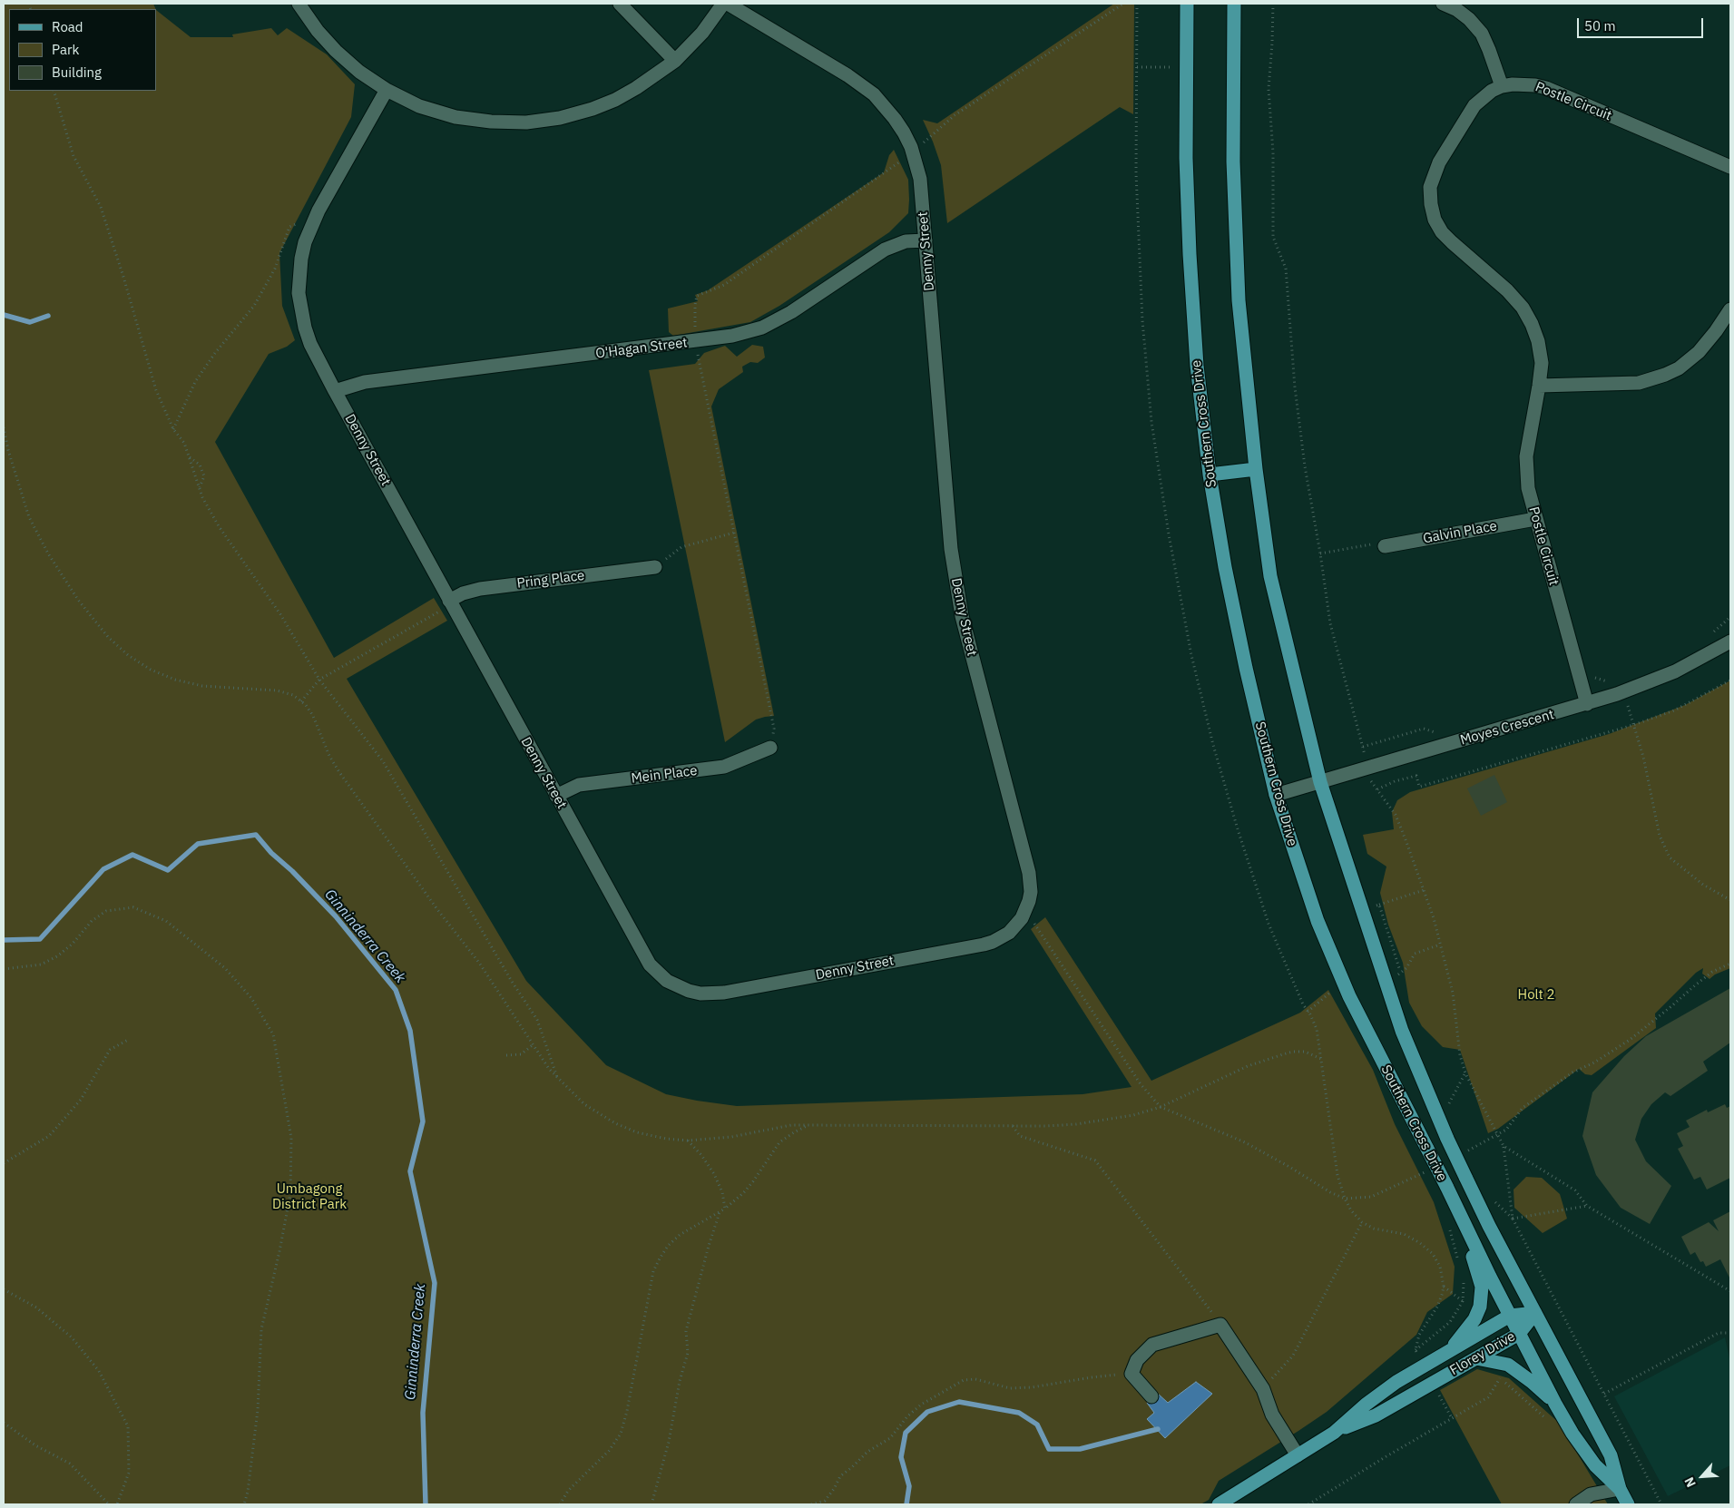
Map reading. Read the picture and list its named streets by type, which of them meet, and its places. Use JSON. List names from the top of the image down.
{
  "streets": {
    "main road": ["Southern Cross Drive", "Florey Drive"],
    "street": [
      "Postle Circuit",
      "Denny Street",
      "O'Hagan Street",
      "Galvin Place",
      "Pring Place",
      "Moyes Crescent",
      "Mein Place"
    ]
  },
  "crossings": [
    ["Postle Circuit", "Galvin Place"],
    ["Postle Circuit", "Moyes Crescent"],
    ["Denny Street", "O'Hagan Street"],
    ["Denny Street", "Pring Place"],
    ["Denny Street", "Mein Place"],
    ["Southern Cross Drive", "Moyes Crescent"],
    ["Southern Cross Drive", "Florey Drive"]
  ],
  "water": ["Ginninderra Creek"],
  "parks": ["Holt 2", "Umbagong District Park"],
  "legend": ["Road", "Park", "Building"],
  "scale_bar": "50 m",
  "north": "bottom left"
}
